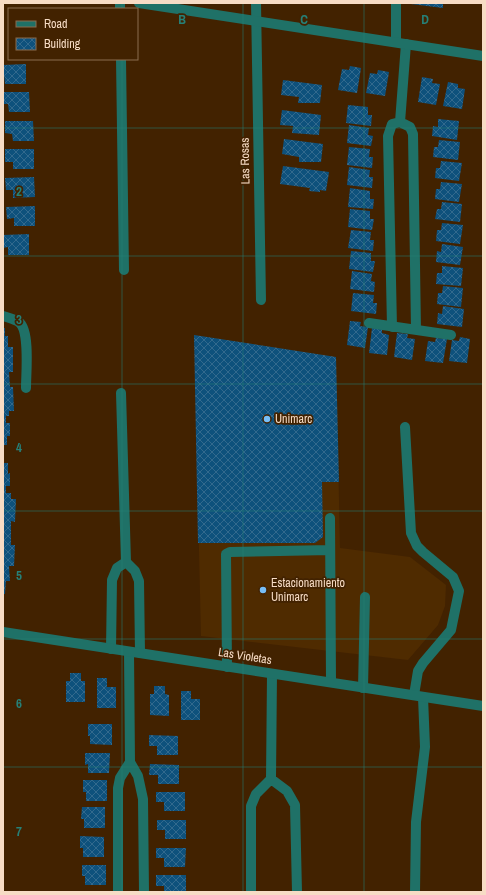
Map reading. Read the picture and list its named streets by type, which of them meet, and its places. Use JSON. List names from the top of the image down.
{
  "streets": {
    "street": ["Las Rosas", "Las Violetas"]
  },
  "places": ["Unimarc", "Estacionamiento Unimarc"],
  "legend": ["Road", "Building"],
  "grid": {
    "columns": ["B", "C", "D"],
    "rows": [
      "2",
      "3",
      "4",
      "5",
      "6",
      "7"
    ]
  }
}
